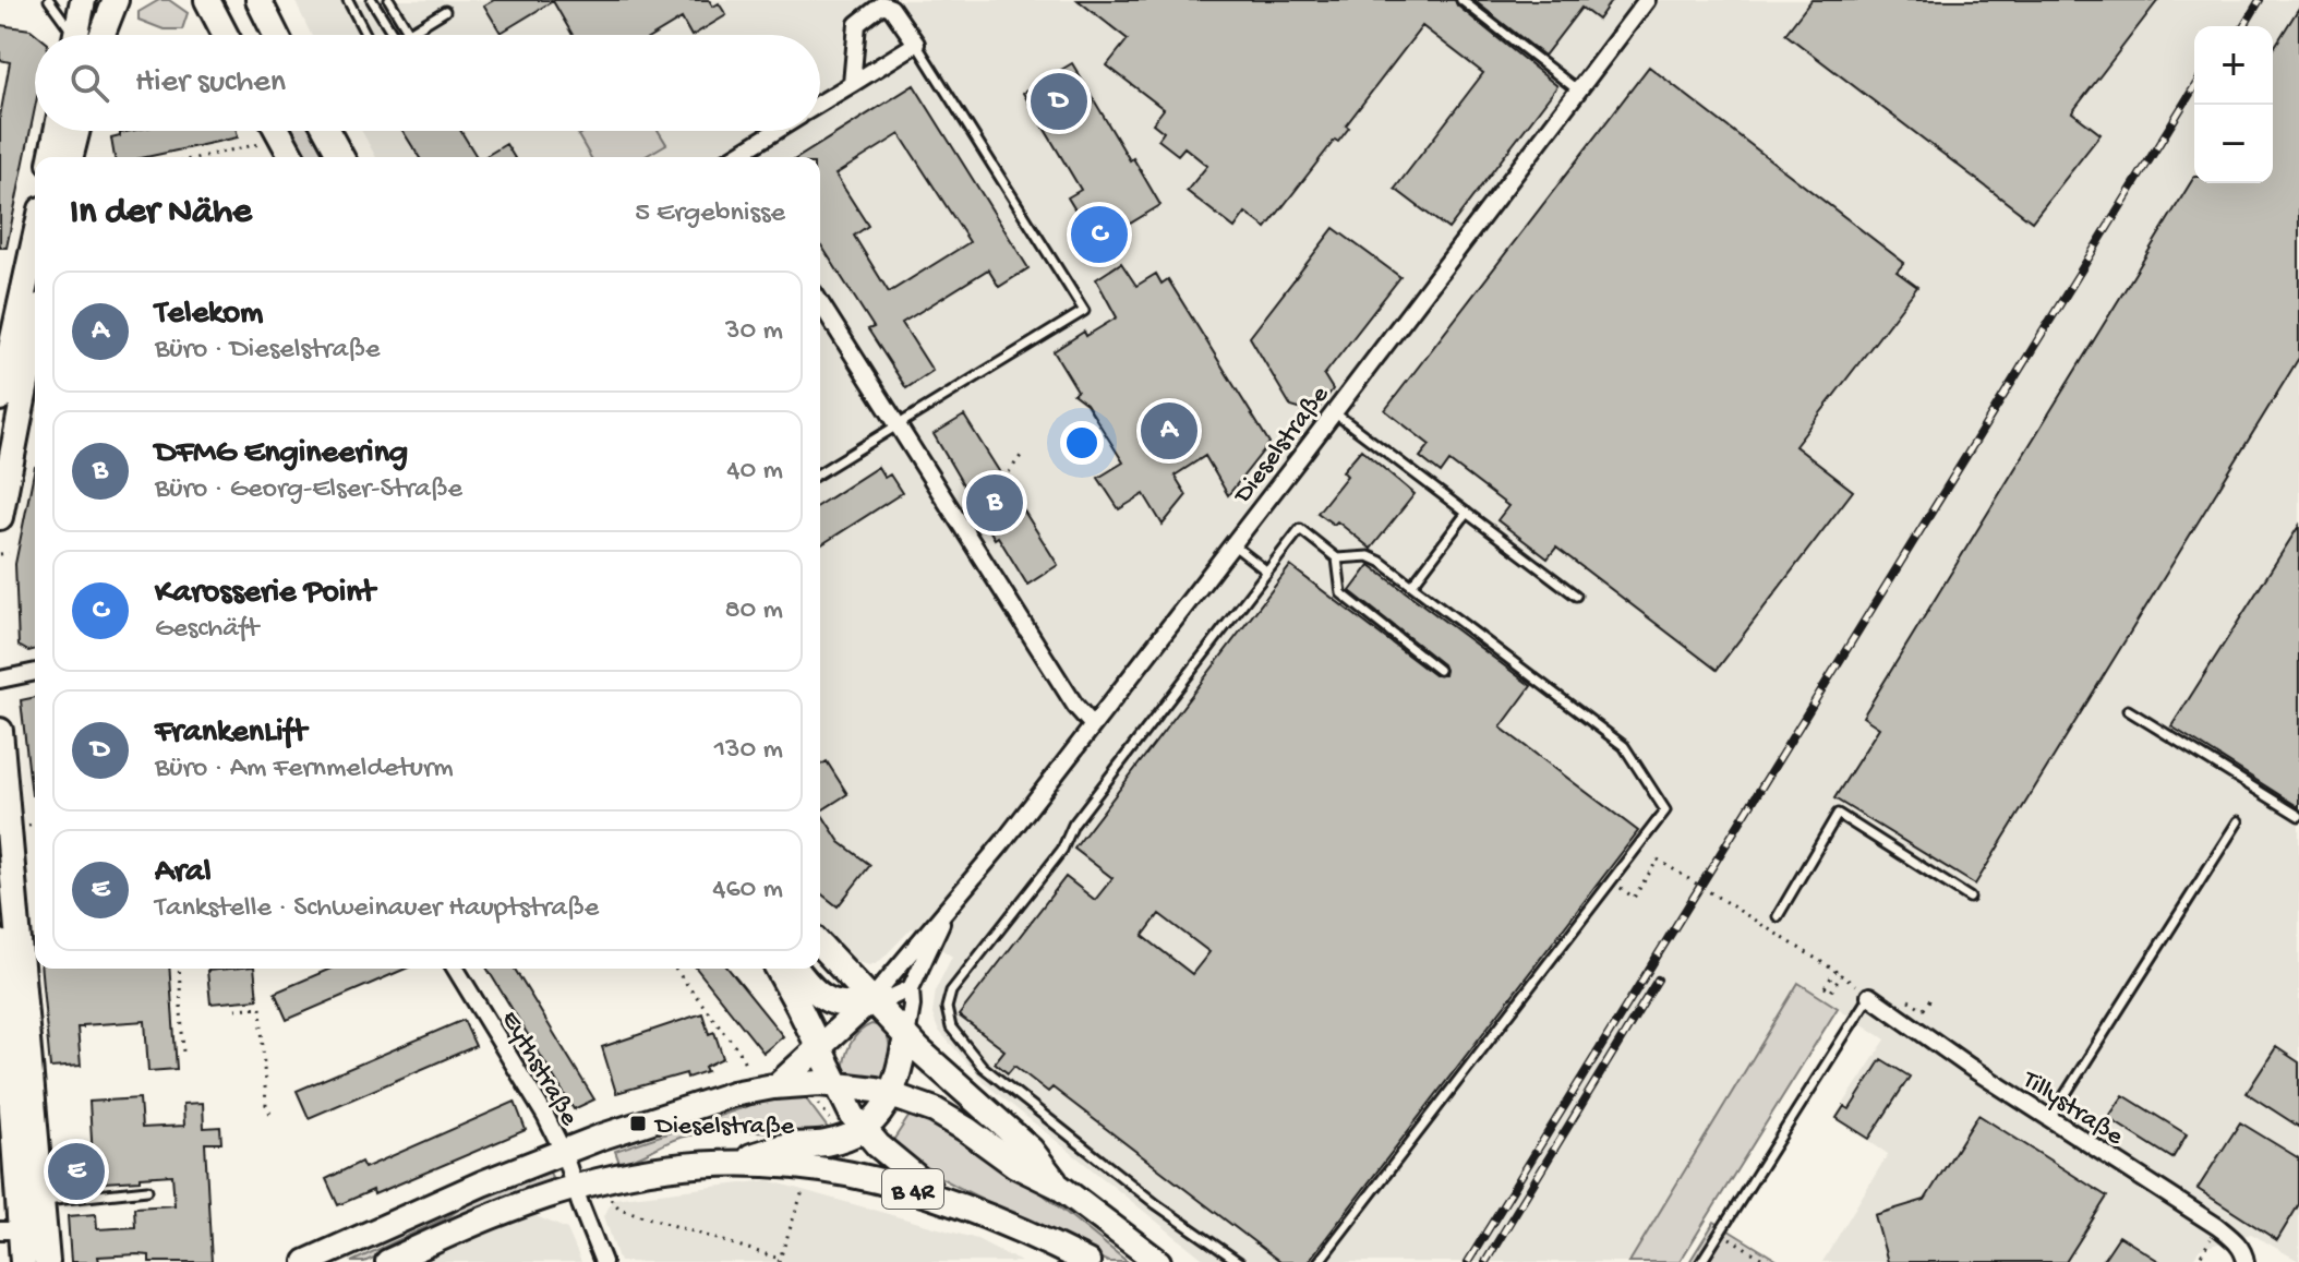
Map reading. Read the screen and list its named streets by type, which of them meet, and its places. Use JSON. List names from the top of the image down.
{
  "streets": {
    "main road": ["B 4R"],
    "street": ["Dieselstraße", "Eythstraße", "Tillystraße"]
  },
  "crossings": [
    ["Eythstraße", "B 4R"]
  ],
  "places": {
    "transit": ["Dieselstraße"]
  },
  "page": {
    "map_buttons": ["+", "−"],
    "search": "Hier suchen",
    "pins": [
      "D",
      "C",
      "A",
      "B",
      "E"
    ],
    "heading": ["In der Nähe", "5 Ergebnisse"],
    "list": [
      {
        "mark": "A",
        "name": "Telekom",
        "note": "Büro · Dieselstraße",
        "value": "30 m"
      },
      {
        "mark": "B",
        "name": "DFMG Engineering",
        "note": "Büro · Georg-Elser-Straße",
        "value": "40 m"
      },
      {
        "mark": "C",
        "name": "Karosserie Point",
        "note": "Geschäft",
        "value": "80 m"
      },
      {
        "mark": "D",
        "name": "FrankenLift",
        "note": "Büro · Am Fernmeldeturm",
        "value": "130 m"
      },
      {
        "mark": "E",
        "name": "Aral",
        "note": "Tankstelle · Schweinauer Hauptstraße",
        "value": "460 m"
      }
    ]
  }
}
